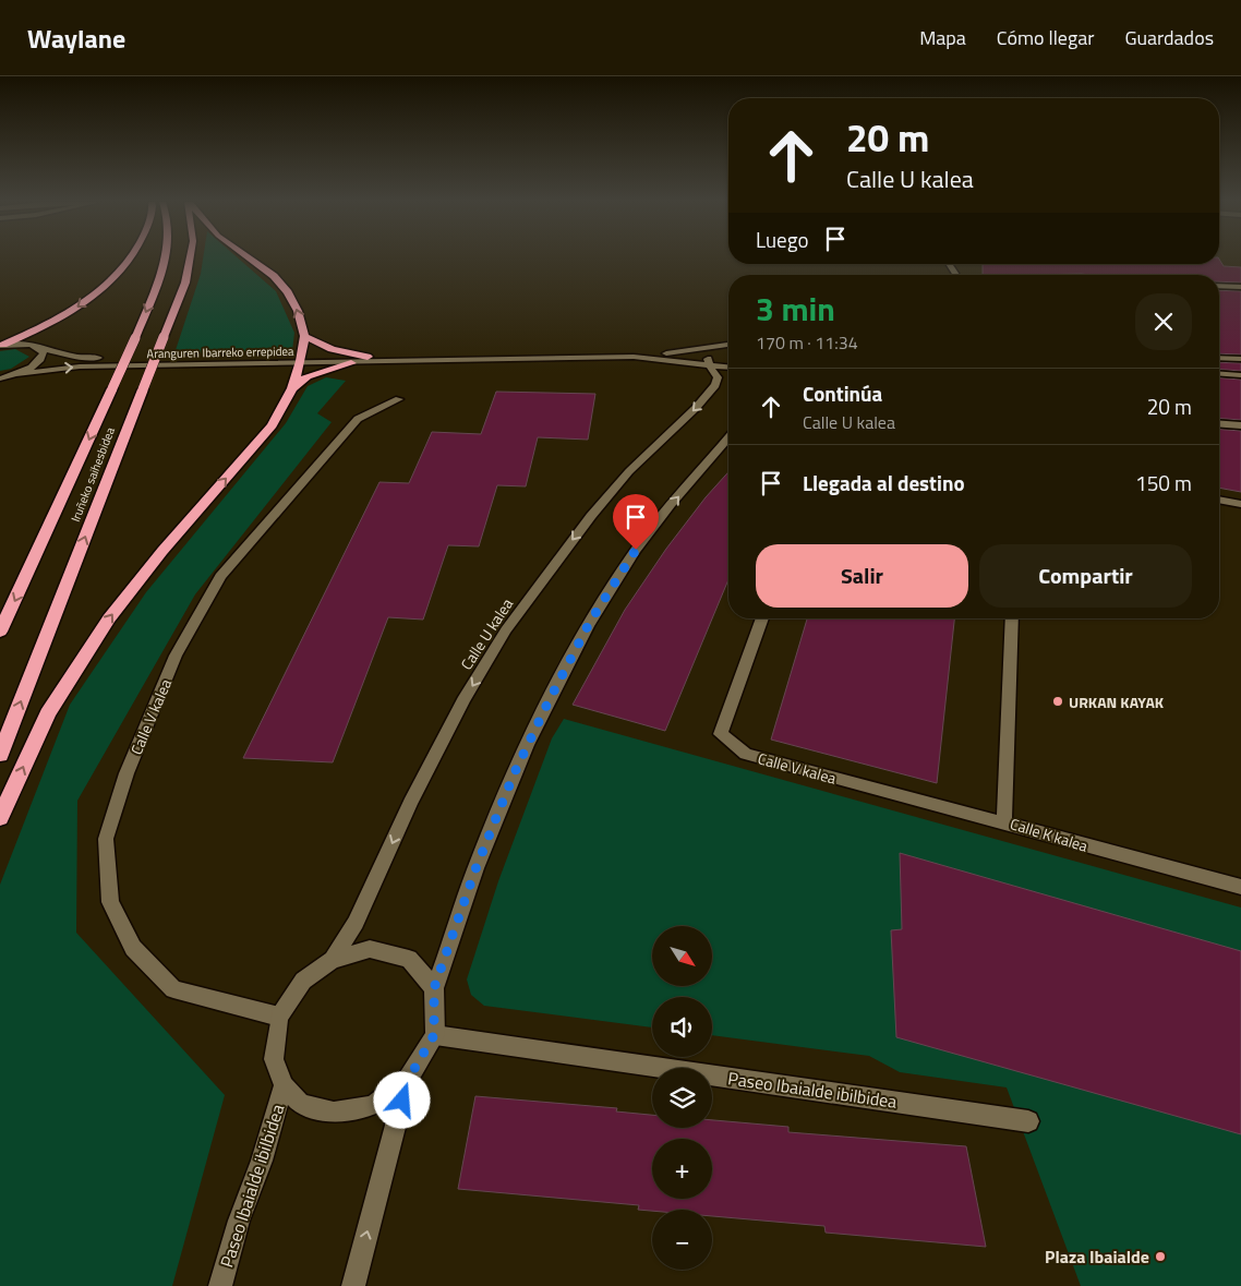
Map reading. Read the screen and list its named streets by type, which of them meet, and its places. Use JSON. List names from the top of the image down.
{
  "streets": {
    "highway": ["Iruñeko saihesbidea"],
    "street": [
      "Aranguren Ibarreko errepidea",
      "Calle U kalea",
      "Calle V kalea",
      "Calle K kalea",
      "Paseo Ibaialde ibilbidea"
    ]
  },
  "crossings": [
    ["Aranguren Ibarreko errepidea", "Calle U kalea"],
    ["Calle U kalea", "Calle V kalea"],
    ["Calle U kalea", "Paseo Ibaialde ibilbidea"],
    ["Calle V kalea", "Calle K kalea"],
    ["Calle V kalea", "Paseo Ibaialde ibilbidea"]
  ],
  "places": ["URKAN KAYAK", "Plaza Ibaialde"],
  "north": "bottom right",
  "page": {
    "header": "Waylane",
    "nav": ["Mapa", "Cómo llegar", "Guardados"],
    "turn": ["20 m", "Calle U kalea"],
    "then": "Luego",
    "heading": ["3 min", "170 m · 11:34"],
    "list": [
      {
        "name": "Continúa",
        "note": "Calle U kalea",
        "value": "20 m"
      },
      {
        "name": "Llegada al destino",
        "value": "150 m"
      }
    ],
    "buttons": ["Salir", "Compartir"],
    "map_buttons": ["+", "−"]
  }
}
